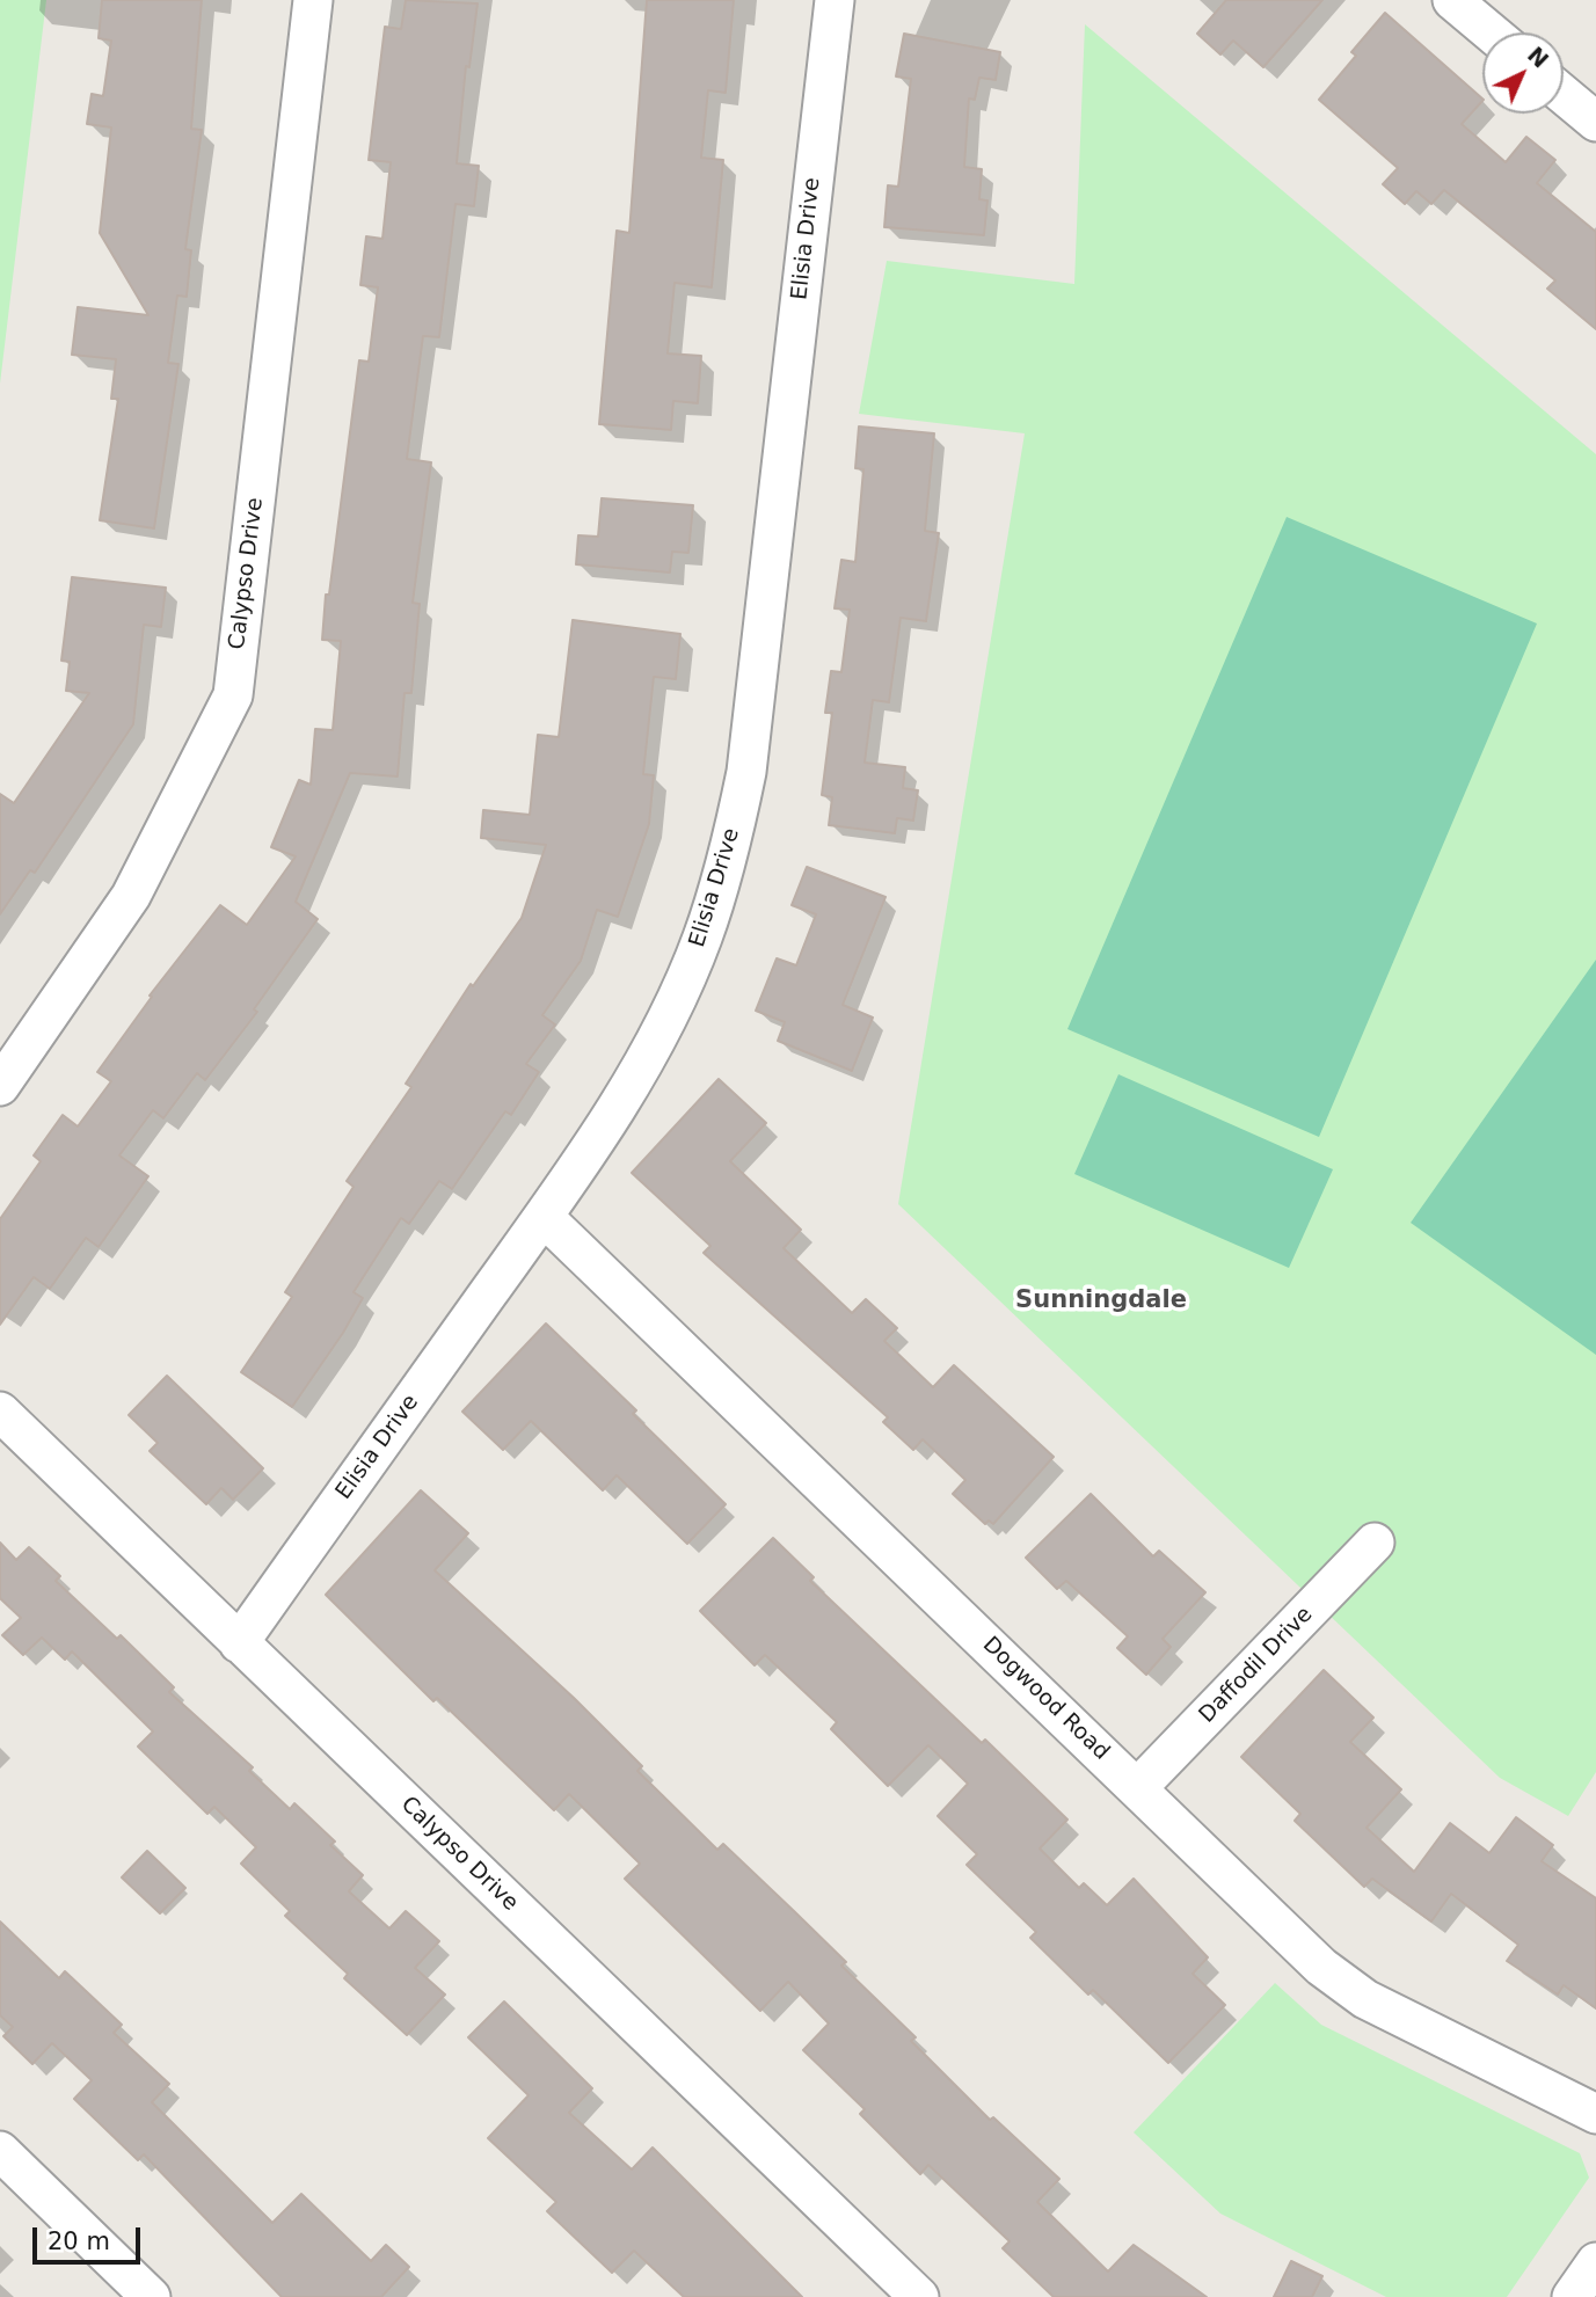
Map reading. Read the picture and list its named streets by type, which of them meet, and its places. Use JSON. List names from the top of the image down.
{
  "streets": {
    "street": [
      "Elisia Drive",
      "Calypso Drive",
      "Daffodil Drive",
      "Dogwood Road"
    ]
  },
  "crossings": [
    ["Elisia Drive", "Calypso Drive"],
    ["Elisia Drive", "Dogwood Road"],
    ["Daffodil Drive", "Dogwood Road"]
  ],
  "districts": ["Sunningdale"],
  "scale_bar": "20 m",
  "north": "top right"
}
